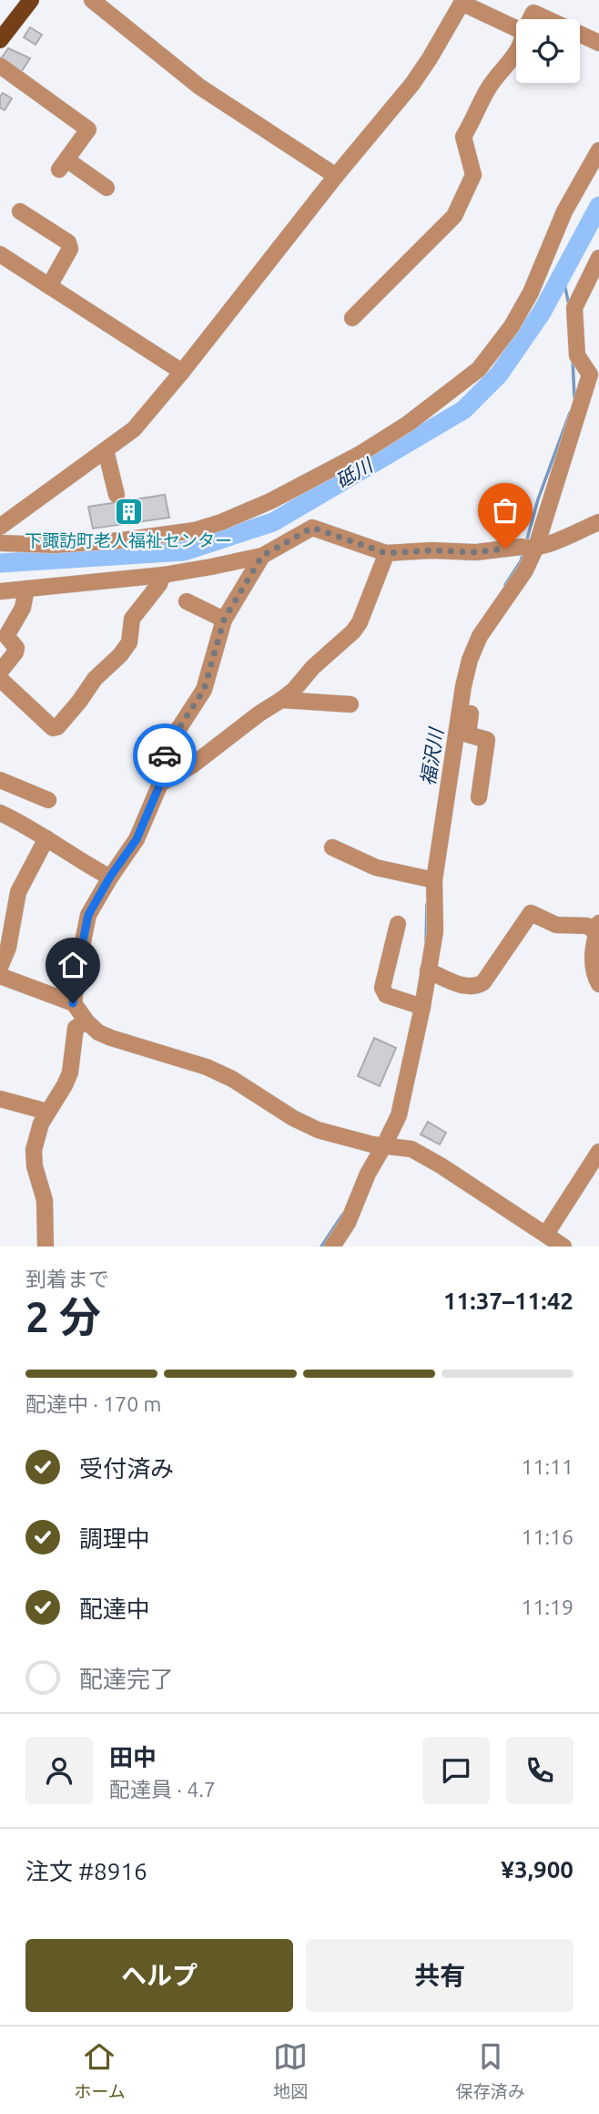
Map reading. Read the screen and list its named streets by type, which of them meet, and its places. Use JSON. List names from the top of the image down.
{
  "water": ["砥川", "福沢川"],
  "places": {
    "building": ["下諏訪町老人福祉センター"]
  },
  "page": {
    "heading": ["2 分", "到着まで", "11:37–11:42"],
    "panel": [
      "田中",
      "配達員 · 4.7",
      "注文 #8916",
      "¥3,900"
    ],
    "bar": "配達中 · 170 m",
    "list": [
      ["受付済み", "11:11"],
      ["調理中", "11:16"],
      ["配達中", "11:19"],
      "配達完了"
    ],
    "buttons": ["ヘルプ", "共有"],
    "tabs": ["ホーム", "地図", "保存済み"]
  }
}
